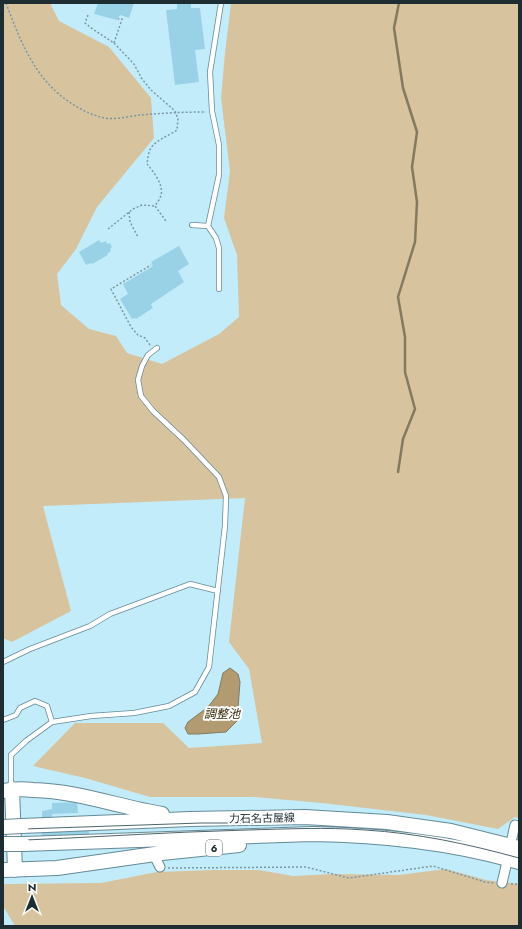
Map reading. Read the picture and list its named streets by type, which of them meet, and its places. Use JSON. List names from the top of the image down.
{
  "streets": {
    "main road": ["力石名古屋線", "6"]
  },
  "crossings": [
    ["力石名古屋線", "6"]
  ],
  "water": ["調整池"],
  "north": "top"
}
